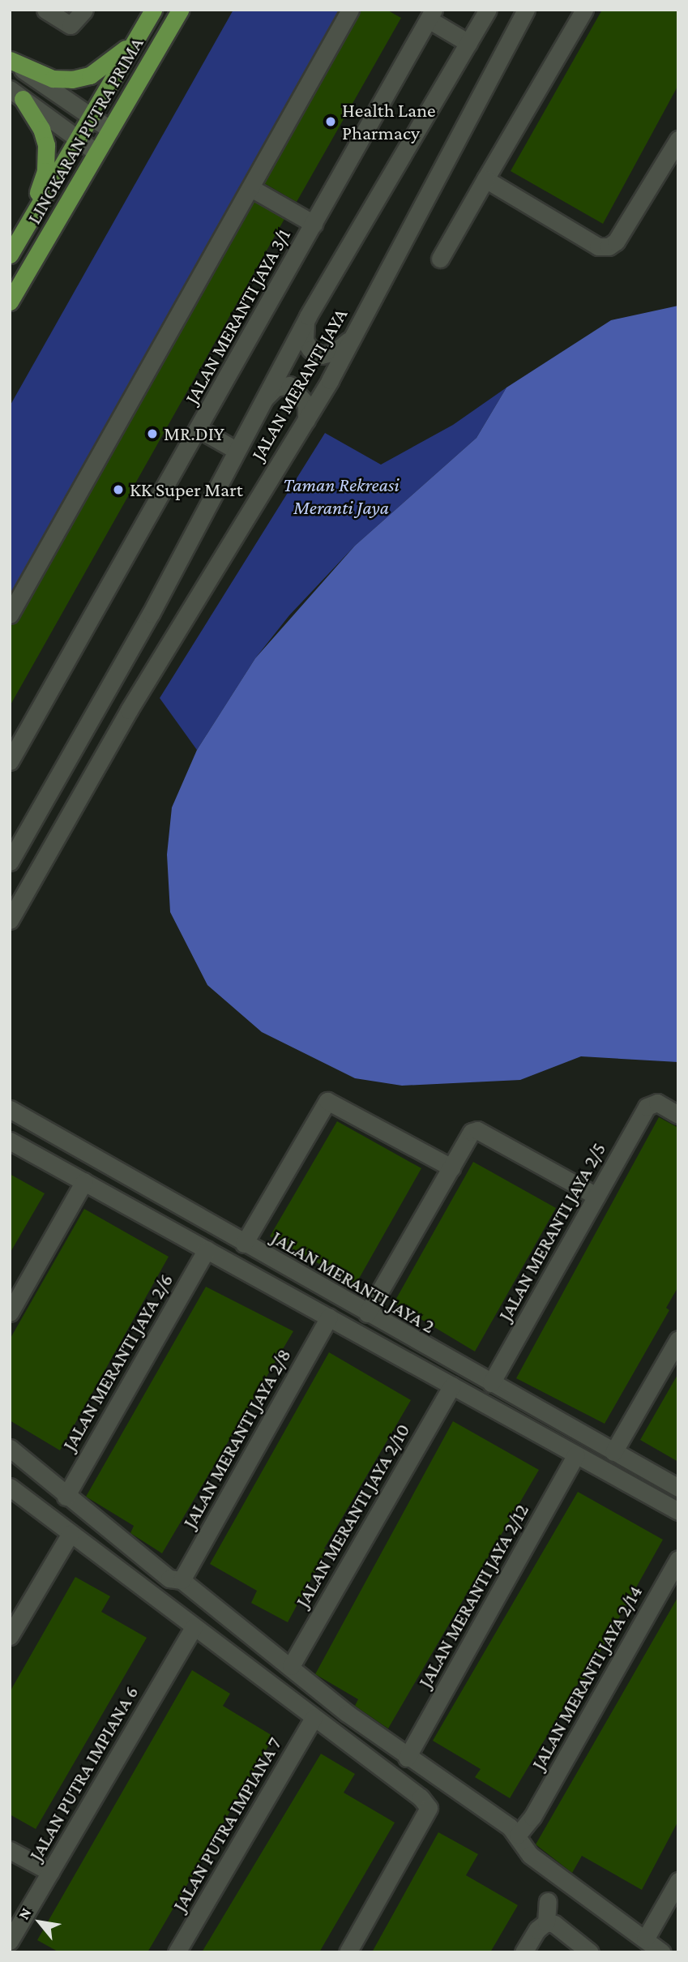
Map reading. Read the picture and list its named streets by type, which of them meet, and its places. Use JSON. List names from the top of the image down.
{
  "streets": {
    "main road": ["LINGKARAN PUTRA PRIMA"],
    "street": [
      "JALAN MERANTI JAYA 3/1",
      "JALAN MERANTI JAYA",
      "JALAN MERANTI JAYA 2/5",
      "JALAN MERANTI JAYA 2",
      "JALAN MERANTI JAYA 2/6",
      "JALAN MERANTI JAYA 2/8",
      "JALAN MERANTI JAYA 2/10",
      "JALAN MERANTI JAYA 2/12",
      "JALAN MERANTI JAYA 2/14",
      "JALAN PUTRA IMPIANA 6",
      "JALAN PUTRA IMPIANA 7"
    ]
  },
  "crossings": [
    ["JALAN MERANTI JAYA 2/5", "JALAN MERANTI JAYA 2"],
    ["JALAN MERANTI JAYA 2", "JALAN MERANTI JAYA 2/6"],
    ["JALAN MERANTI JAYA 2", "JALAN MERANTI JAYA 2/8"],
    ["JALAN MERANTI JAYA 2", "JALAN MERANTI JAYA 2/10"],
    ["JALAN MERANTI JAYA 2", "JALAN MERANTI JAYA 2/12"]
  ],
  "parks": ["Taman Rekreasi Meranti Jaya"],
  "places": ["Health Lane Pharmacy", "MR.DIY", "KK Super Mart"],
  "north": "top left"
}
